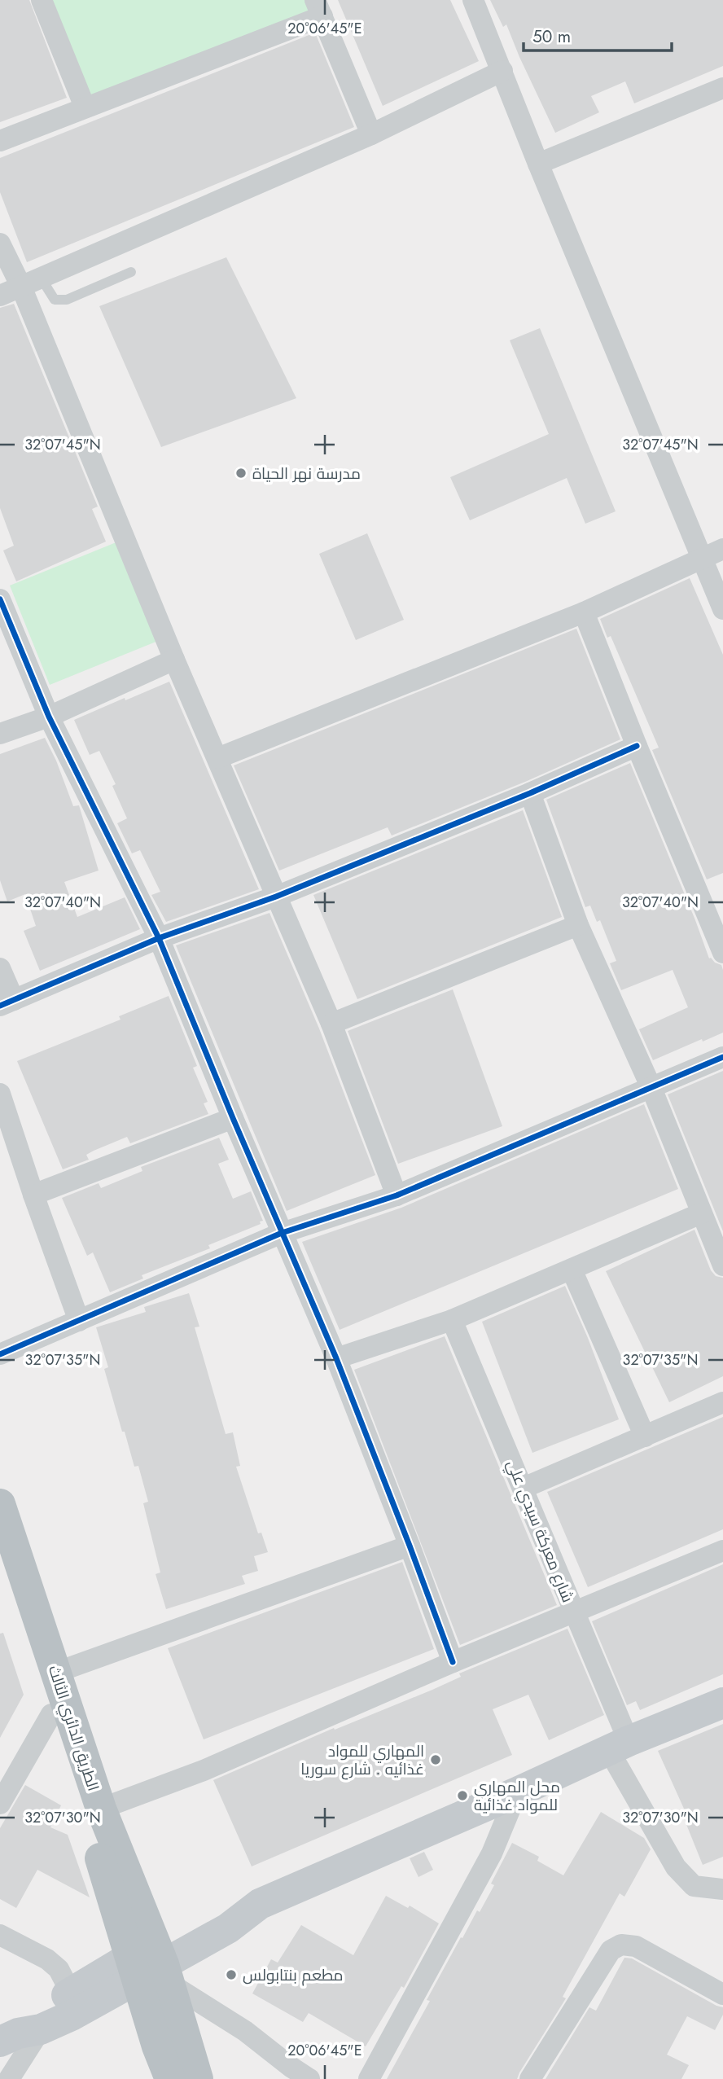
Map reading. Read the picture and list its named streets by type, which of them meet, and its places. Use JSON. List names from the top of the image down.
{
  "streets": {
    "highway": ["الطريق الدائري الثالث"],
    "street": ["شارع معركة سيدي علي"]
  },
  "places": [
    "مدرسة نهر الحياة",
    "المهاري للمواد غذائيه . شارع سوريا",
    "محل المهاري للمواد غذائية",
    "مطعم بنتابولس"
  ],
  "scale_bar": "50 m",
  "coordinates": [
    "20°06'45\"E",
    "32°07'45\"N",
    "32°07'40\"N",
    "32°07'35\"N",
    "32°07'30\"N"
  ]
}
